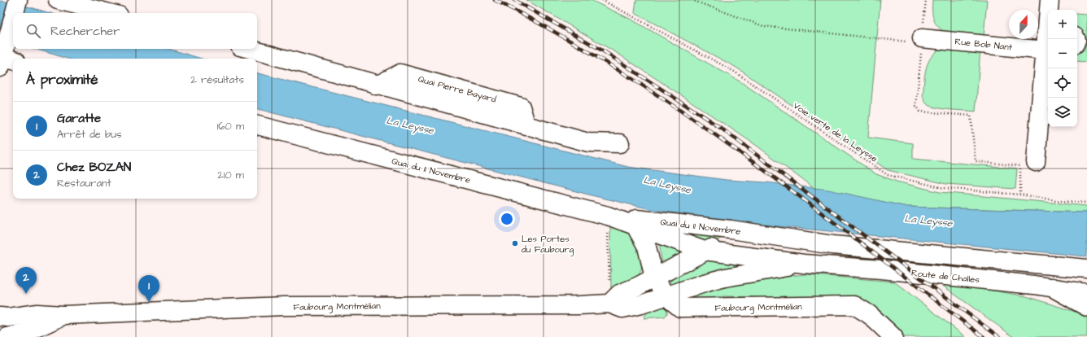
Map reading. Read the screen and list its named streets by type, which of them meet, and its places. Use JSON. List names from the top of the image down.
{
  "streets": {
    "main road": [
      "Rue Bob Nant",
      "Quai Pierre Bayard",
      "Quai du 11 Novembre",
      "Route de Challes",
      "Faubourg Montmélian"
    ],
    "path": ["Voie verte de la Leysse"]
  },
  "crossings": [
    ["Quai du 11 Novembre", "Route de Challes"],
    ["Quai du 11 Novembre", "Faubourg Montmélian"],
    ["Route de Challes", "Faubourg Montmélian"]
  ],
  "water": ["La Leysse"],
  "places": ["Les Portes du Faubourg"],
  "north": "top",
  "page": {
    "map_buttons": ["+", "−"],
    "search": "Rechercher",
    "heading": ["À proximité", "2 résultats"],
    "list": [
      {
        "mark": "1",
        "name": "Garatte",
        "note": "Arrêt de bus",
        "value": "160 m"
      },
      {
        "mark": "2",
        "name": "Chez BOZAN",
        "note": "Restaurant",
        "value": "210 m"
      }
    ],
    "pins": ["2", "1"]
  }
}
